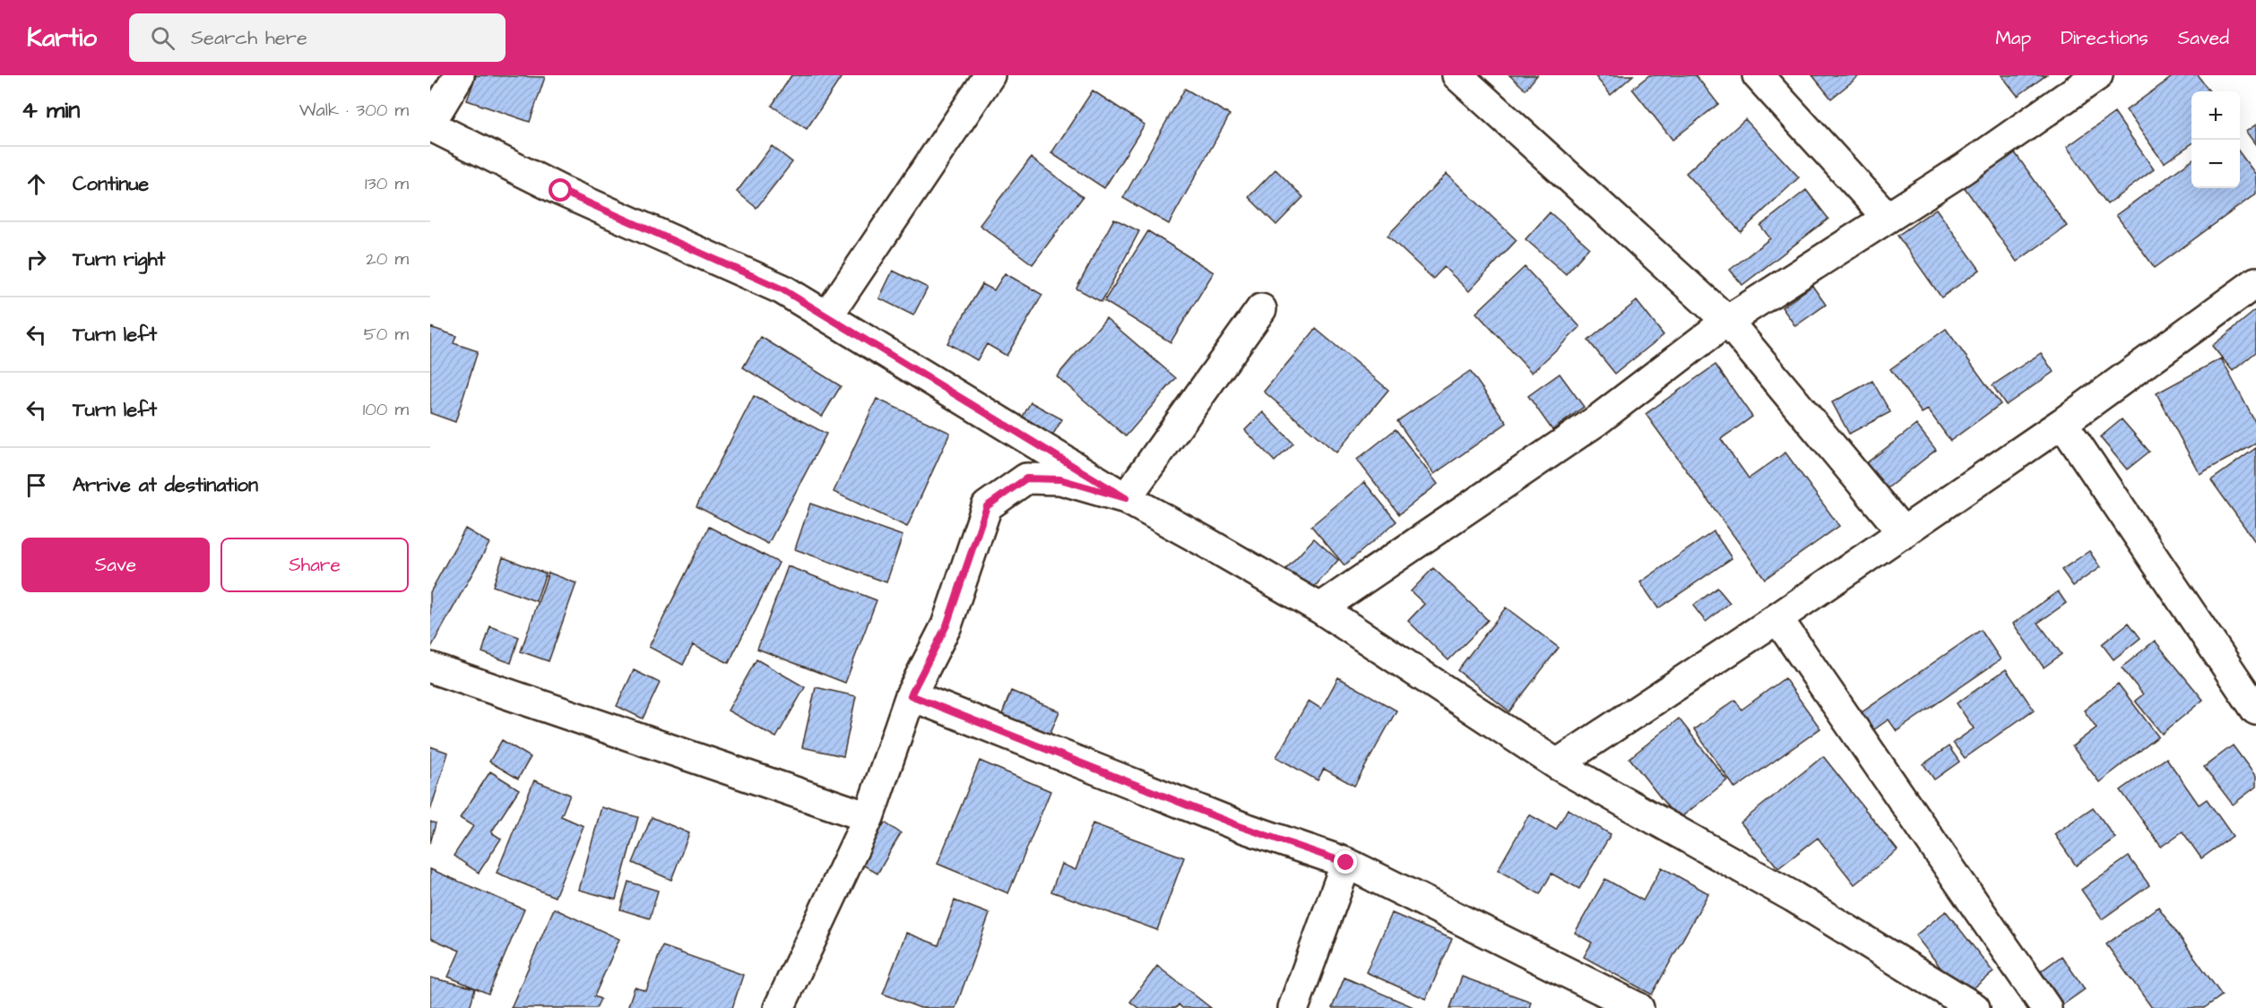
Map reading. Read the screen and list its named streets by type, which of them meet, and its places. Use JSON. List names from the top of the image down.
{
  "page": {
    "header": "Kartio",
    "search": "Search here",
    "nav": ["Map", "Directions", "Saved"],
    "heading": ["4 min", "Walk · 300 m"],
    "map_buttons": ["+", "−"],
    "list": [
      ["Continue", "130 m"],
      ["Turn right", "20 m"],
      ["Turn left", "50 m"],
      ["Turn left", "100 m"],
      "Arrive at destination"
    ],
    "buttons": ["Save", "Share"]
  }
}
